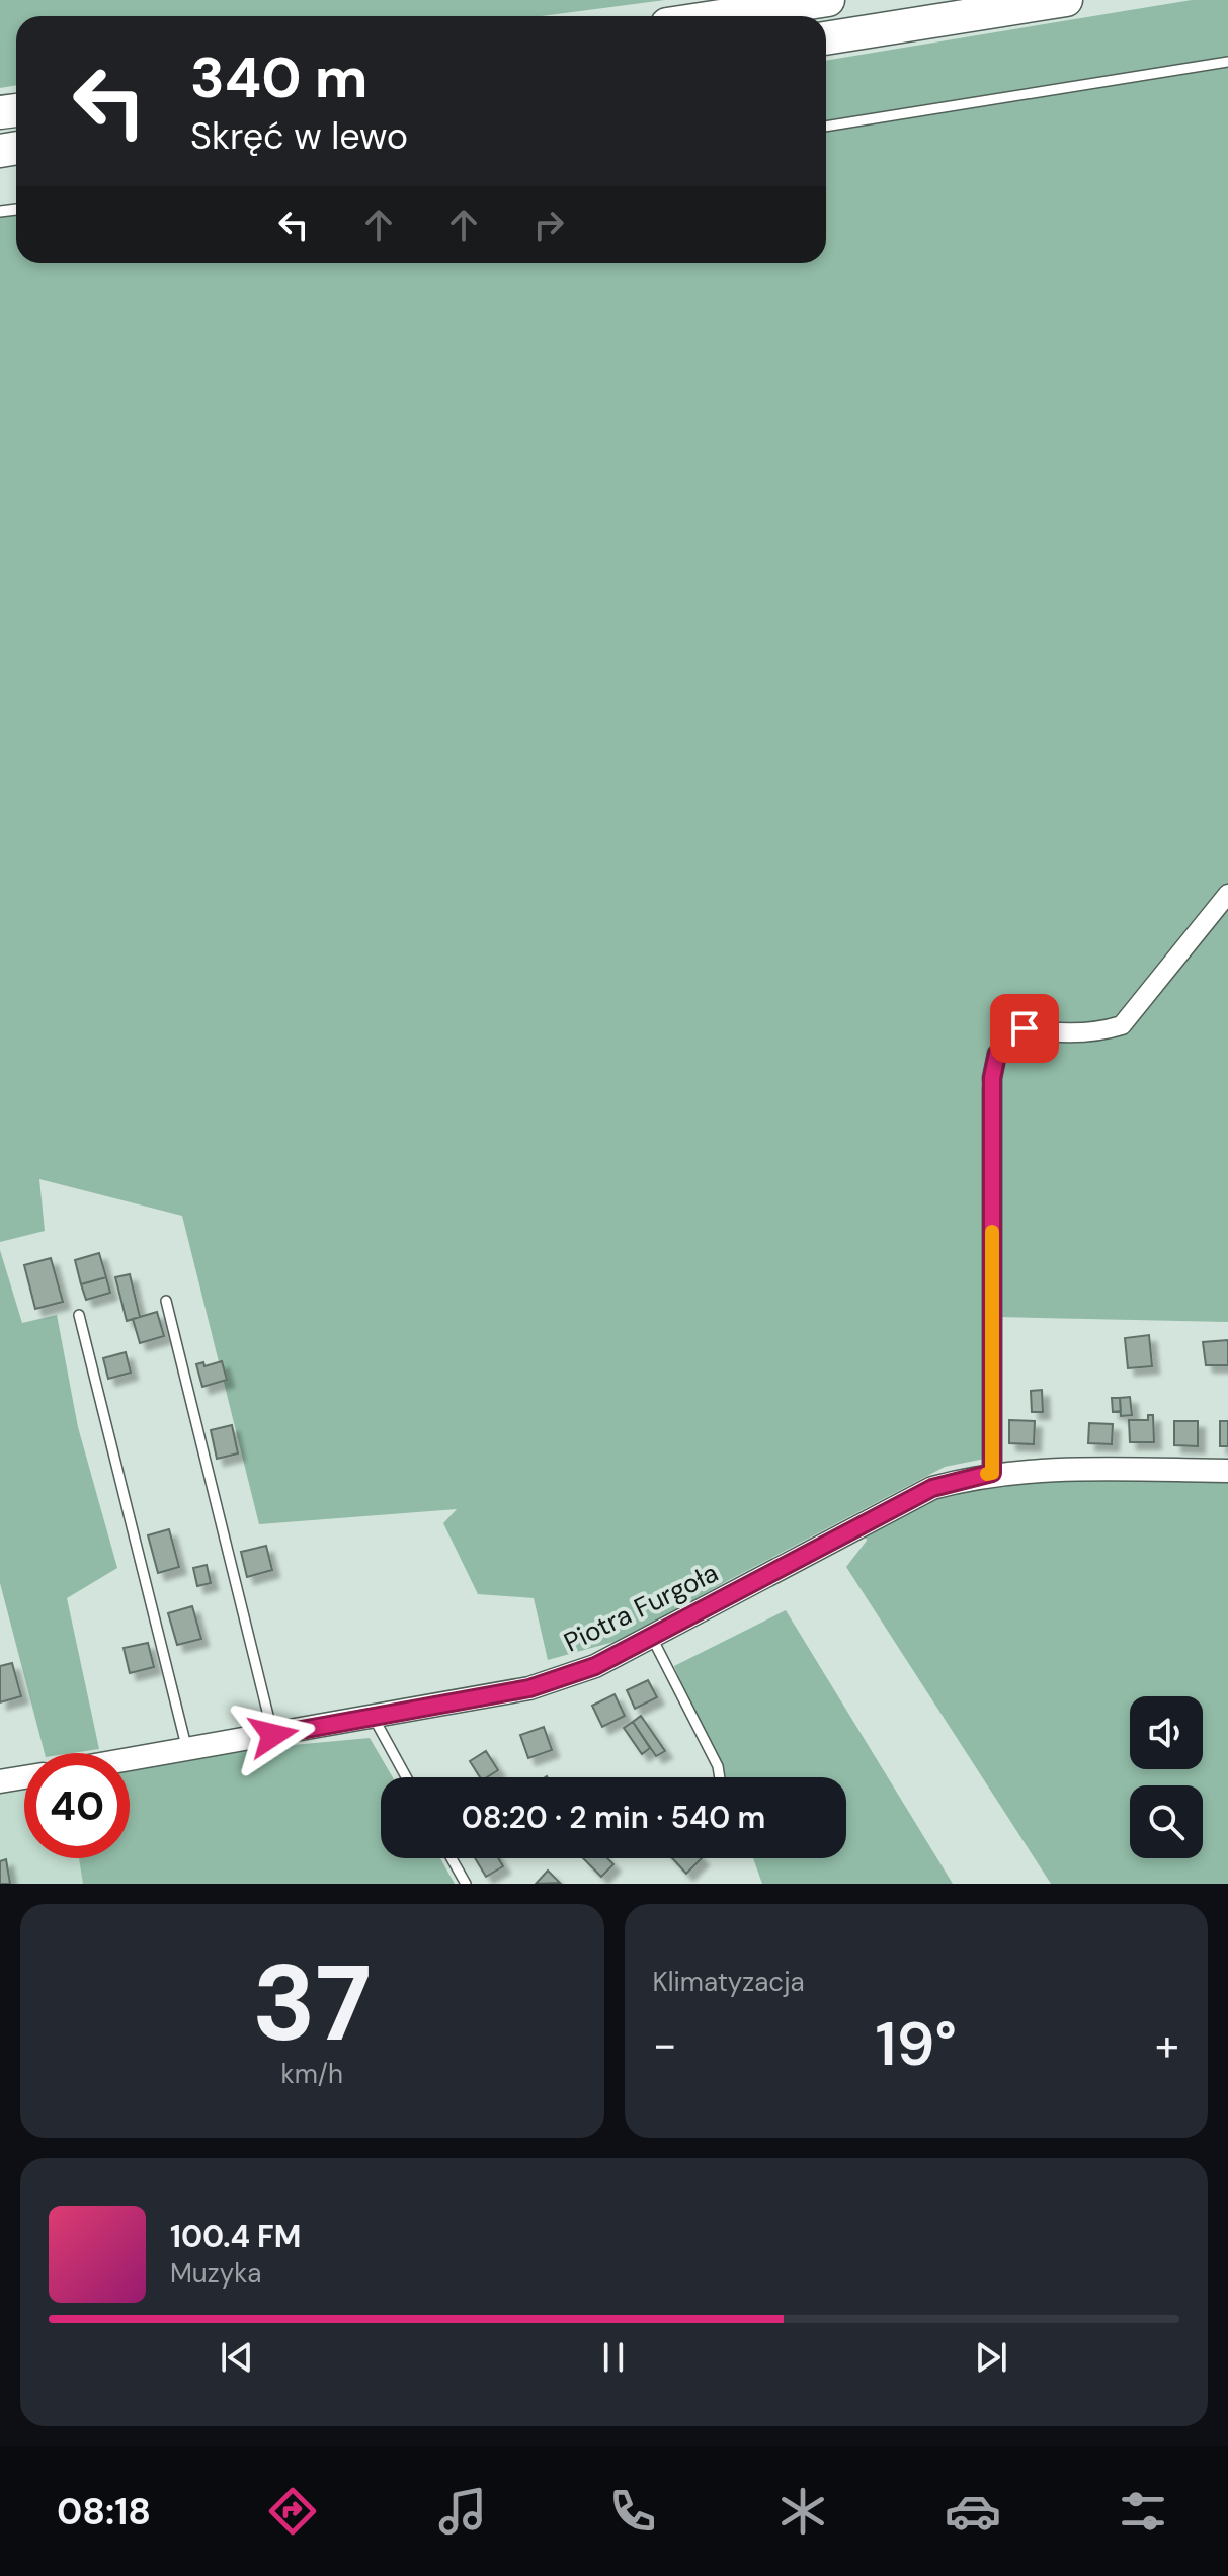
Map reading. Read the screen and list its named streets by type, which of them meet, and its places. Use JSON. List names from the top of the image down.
{
  "streets": {
    "street": ["Piotra Furgoła"]
  },
  "page": {
    "turn": ["340 m", "Skręć w lewo"],
    "limit": "40",
    "trip": "08:20 · 2 min · 540 m",
    "tile": [
      ["37", "km/h"],
      "Klimatyzacja"
    ],
    "heat": ["−", "19°", "+"],
    "song": ["100.4 FM", "Muzyka"],
    "tabs": "08:18"
  }
}
